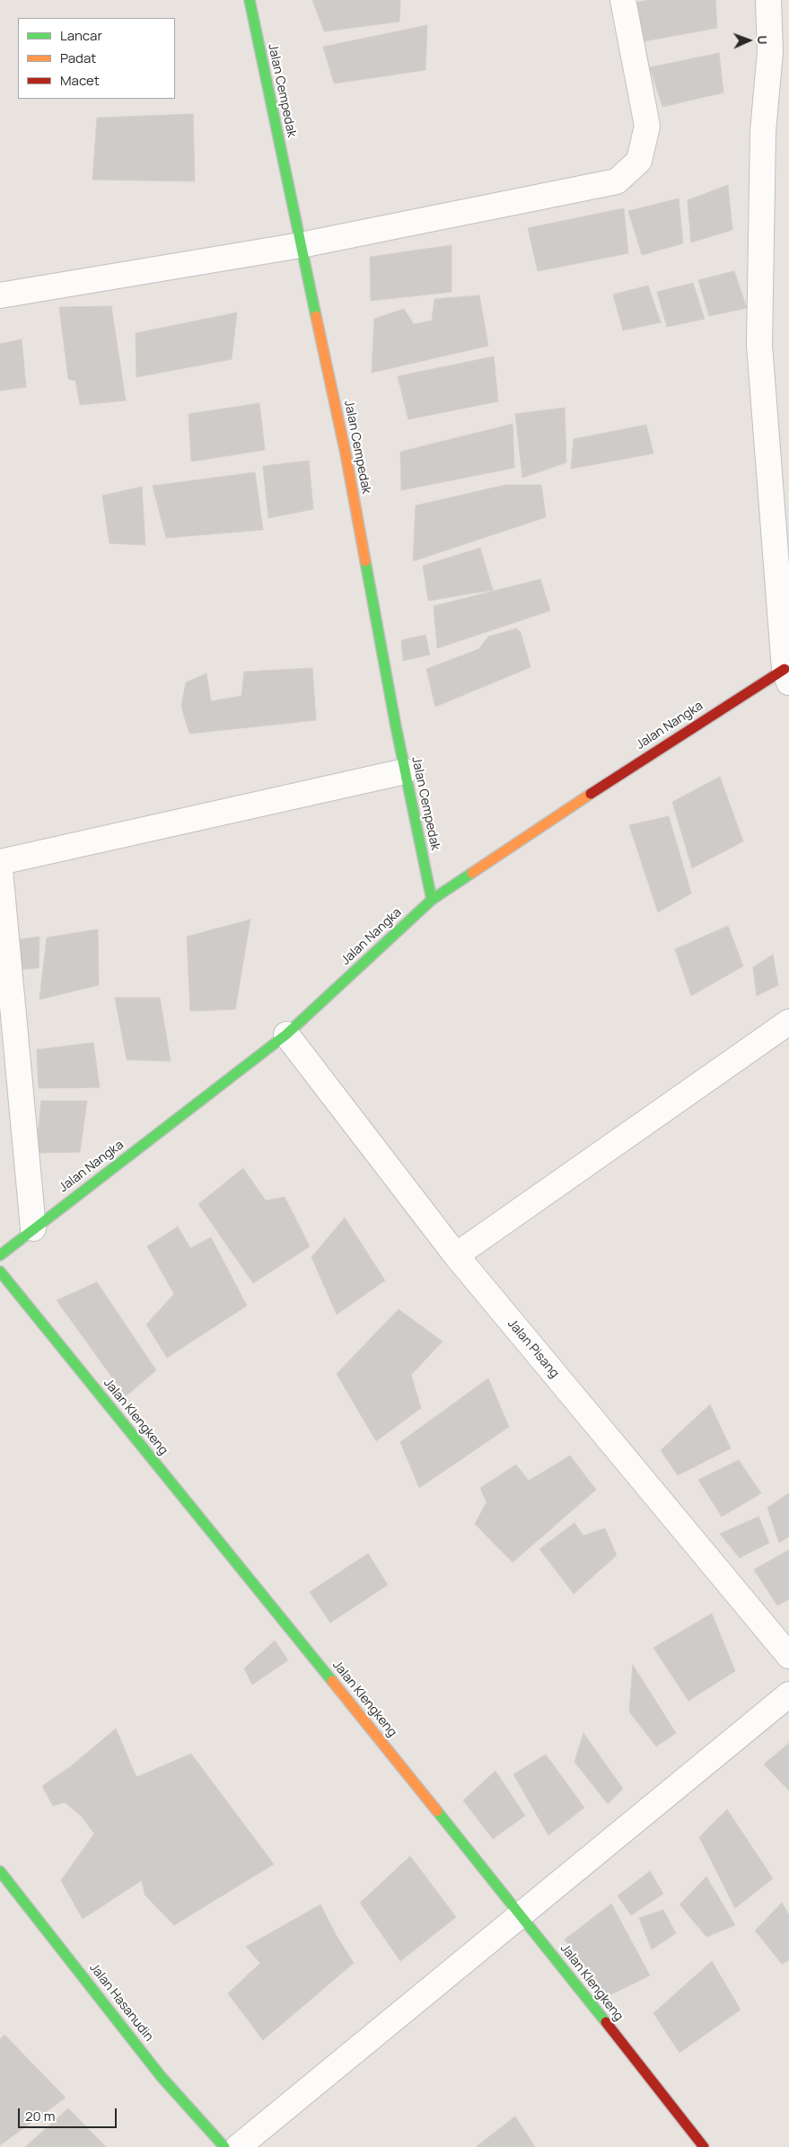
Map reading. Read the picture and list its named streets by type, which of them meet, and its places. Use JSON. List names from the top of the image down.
{
  "streets": {
    "street": [
      "Jalan Cempedak",
      "Jalan Nangka",
      "Jalan Pisang",
      "Jalan Klengkeng",
      "Jalan Hasanudin"
    ]
  },
  "crossings": [
    ["Jalan Cempedak", "Jalan Nangka"],
    ["Jalan Nangka", "Jalan Pisang"]
  ],
  "legend": ["Lancar", "Padat", "Macet"],
  "scale_bar": "20 m",
  "north": "right"
}
